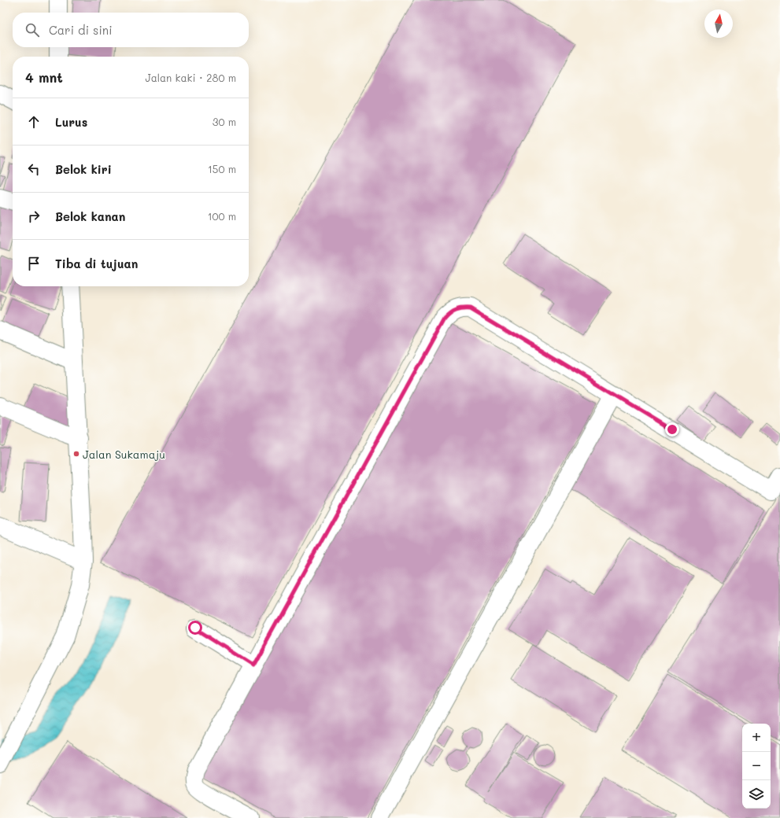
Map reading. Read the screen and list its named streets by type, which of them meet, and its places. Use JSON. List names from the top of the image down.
{
  "places": ["Jalan Sukamaju"],
  "north": "top",
  "page": {
    "search": "Cari di sini",
    "heading": ["4 mnt", "Jalan kaki · 280 m"],
    "list": [
      ["Lurus", "30 m"],
      ["Belok kiri", "150 m"],
      ["Belok kanan", "100 m"],
      "Tiba di tujuan"
    ],
    "map_buttons": ["+", "−"]
  }
}
